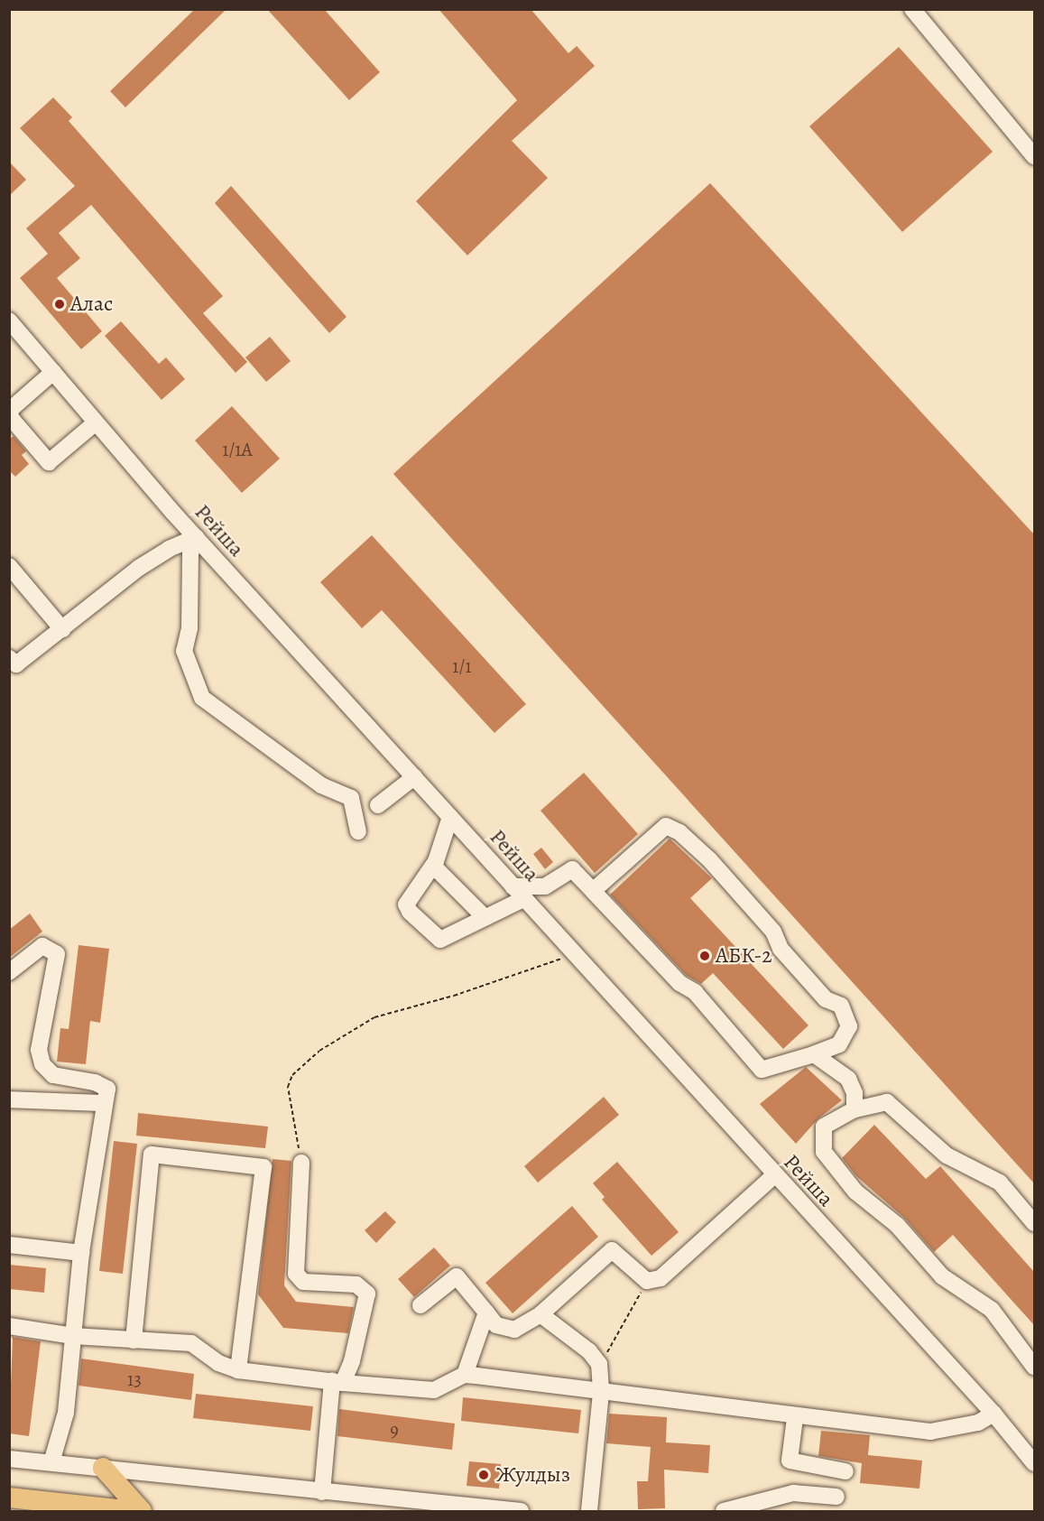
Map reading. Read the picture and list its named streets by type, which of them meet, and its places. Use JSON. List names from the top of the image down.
{
  "streets": {
    "street": ["Рейша"]
  },
  "places": ["Алас", "АБК-2", "Жулдыз"],
  "house_numbers": [
    "1/1А",
    "1/1",
    "13",
    "9"
  ]
}
